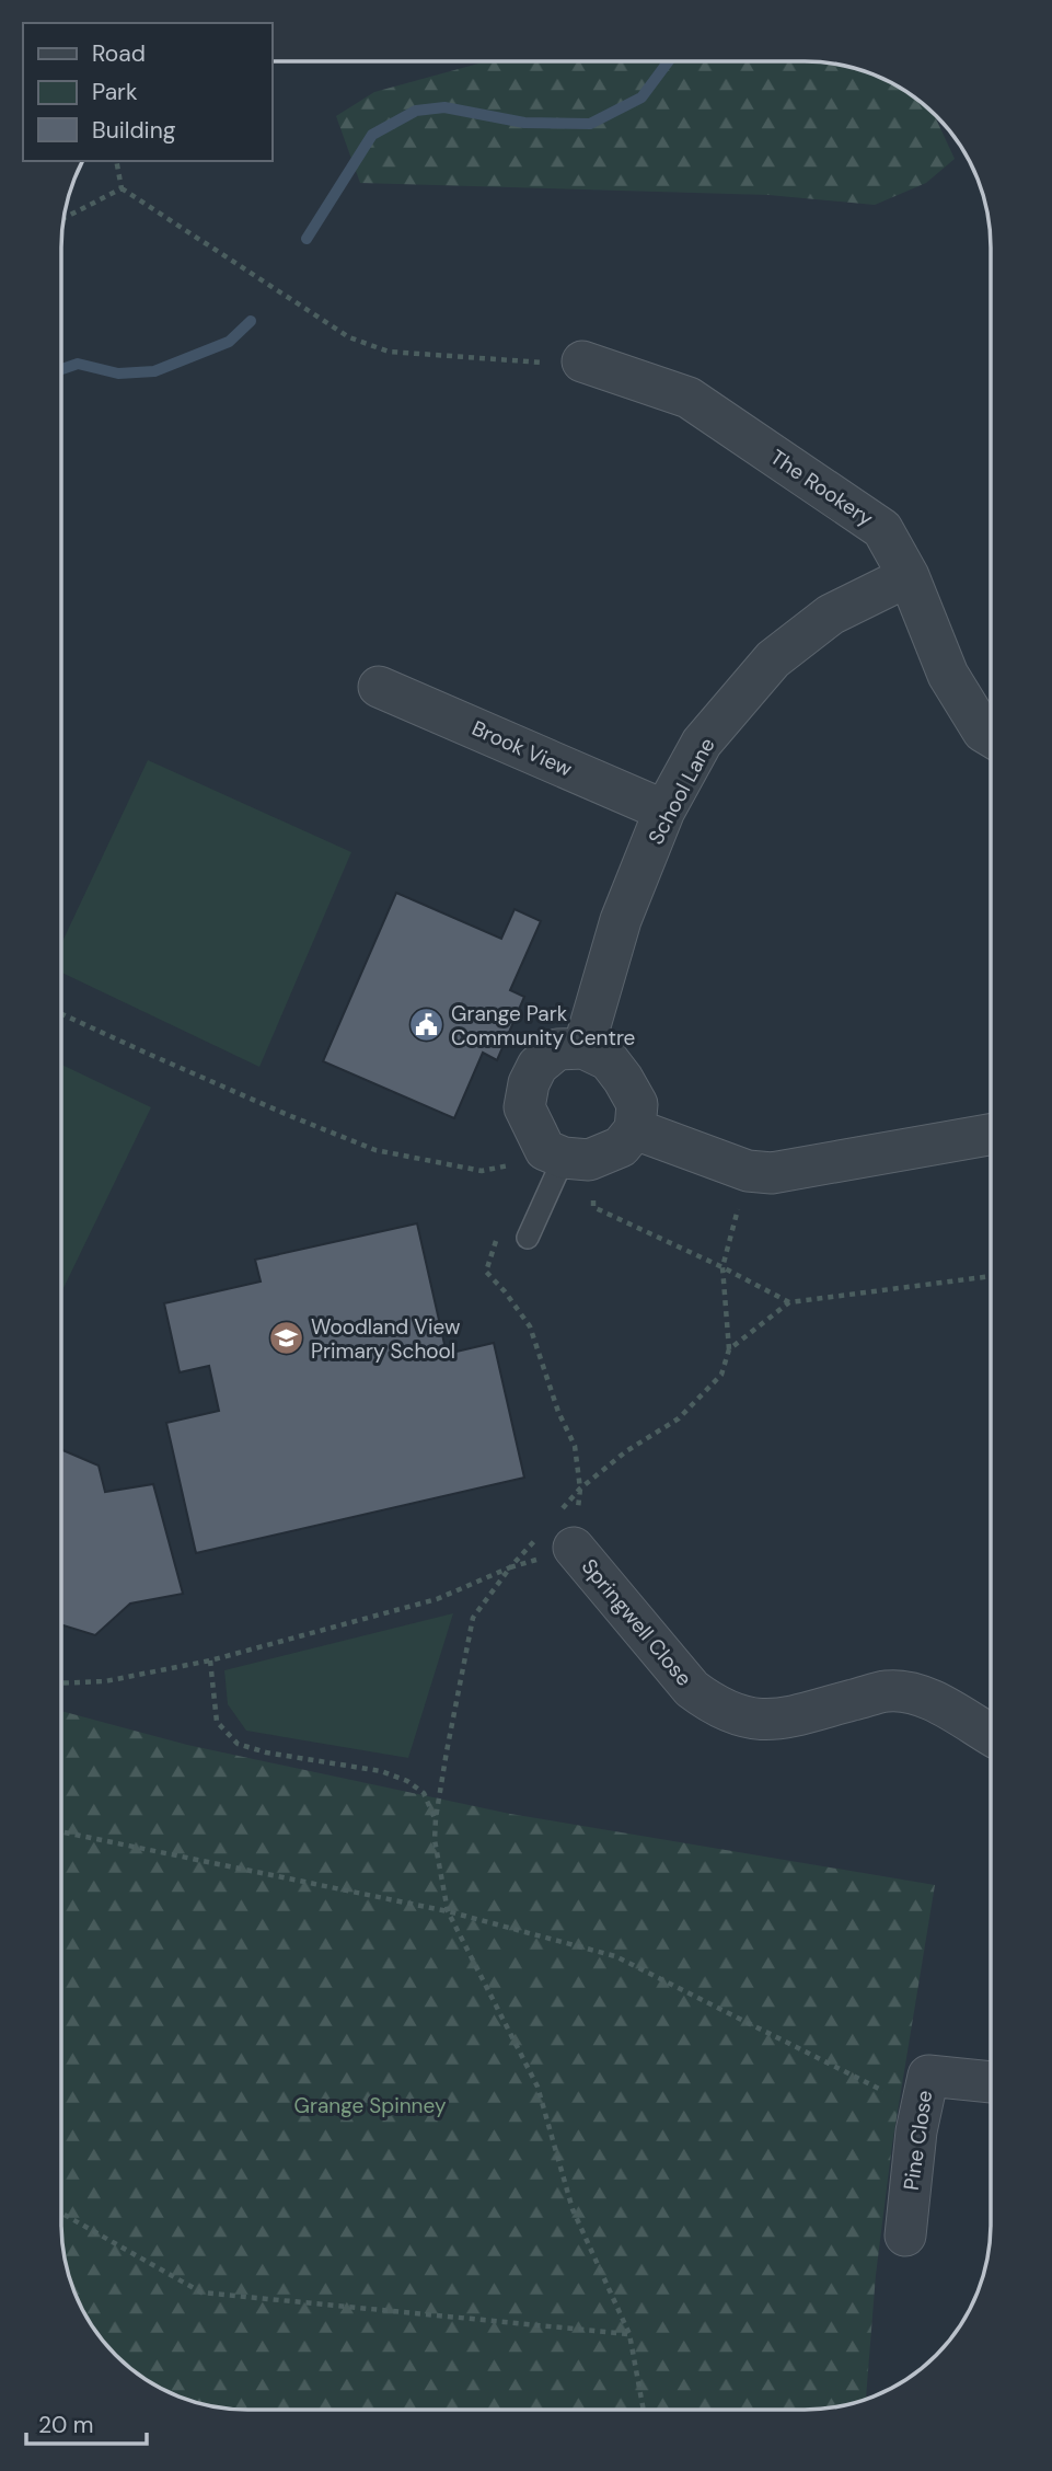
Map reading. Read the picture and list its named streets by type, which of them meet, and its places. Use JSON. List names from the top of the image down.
{
  "streets": {
    "street": [
      "The Rookery",
      "Brook View",
      "School Lane",
      "Springwell Close",
      "Pine Close"
    ]
  },
  "crossings": [
    ["The Rookery", "School Lane"],
    ["Brook View", "School Lane"]
  ],
  "parks": ["Grange Spinney"],
  "places": {
    "public building": ["Grange Park Community Centre"],
    "school or university": ["Woodland View Primary School"]
  },
  "legend": ["Road", "Park", "Building"],
  "scale_bar": "20 m"
}
